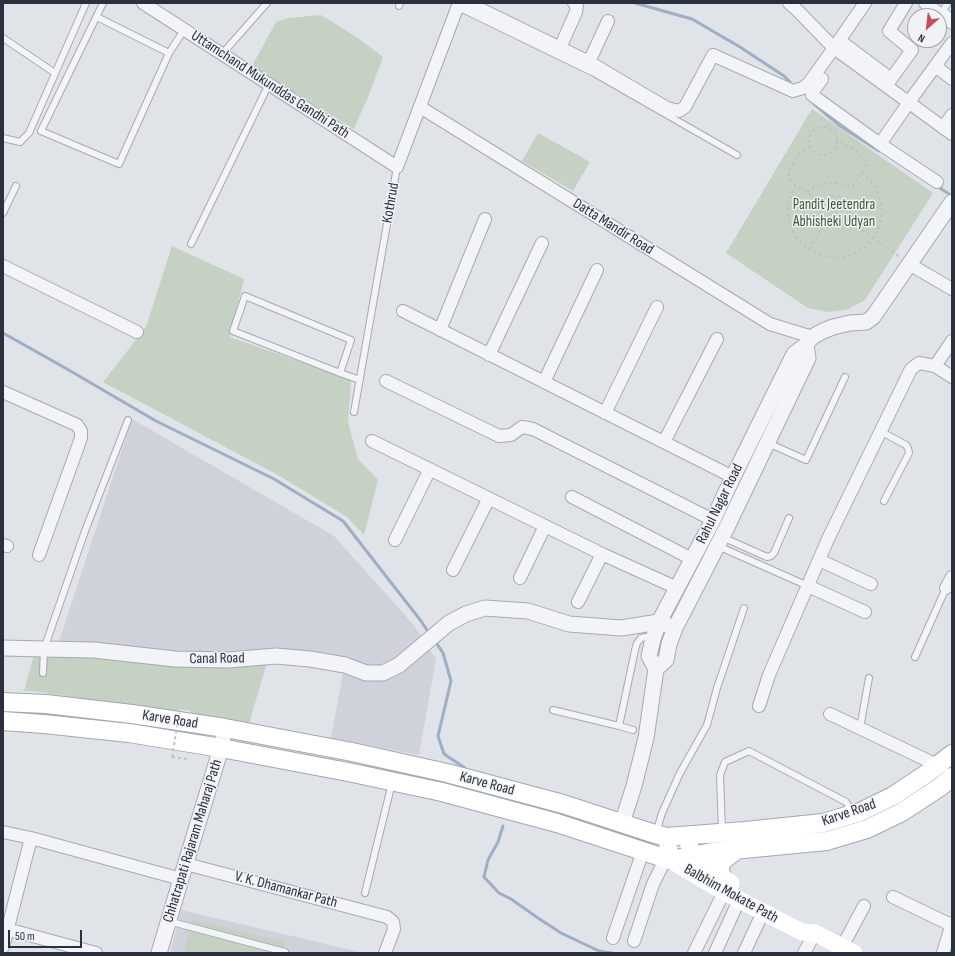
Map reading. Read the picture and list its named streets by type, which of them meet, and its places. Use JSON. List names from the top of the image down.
{
  "streets": {
    "main road": ["Karve Road", "Balbhim Mokate Path"],
    "street": [
      "Uttamchand Mukunddas Gandhi Path",
      "Kothrud",
      "Datta Mandir Road",
      "Rahul Nagar Road",
      "Canal Road",
      "Chhatrapati Rajaram Maharaj Path",
      "V. K. Dhamankar Path"
    ]
  },
  "crossings": [
    ["Uttamchand Mukunddas Gandhi Path", "Kothrud"],
    ["Kothrud", "Datta Mandir Road"],
    ["Datta Mandir Road", "Rahul Nagar Road"],
    ["Rahul Nagar Road", "Canal Road"],
    ["Rahul Nagar Road", "Karve Road"],
    ["Karve Road", "Chhatrapati Rajaram Maharaj Path"],
    ["Karve Road", "Balbhim Mokate Path"],
    ["Chhatrapati Rajaram Maharaj Path", "V. K. Dhamankar Path"]
  ],
  "parks": ["Pandit Jeetendra Abhisheki Udyan"],
  "scale_bar": "50 m",
  "north": "bottom left"
}
